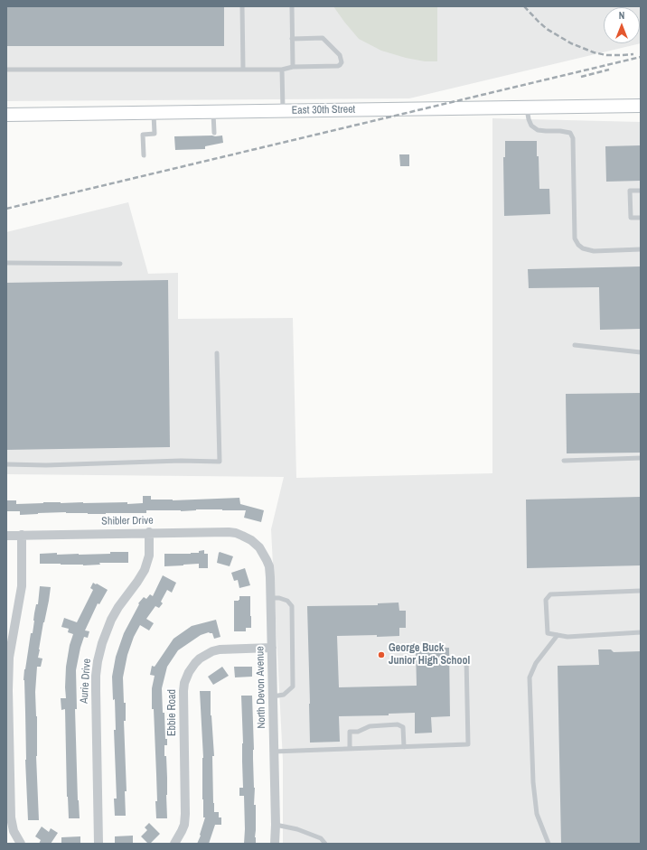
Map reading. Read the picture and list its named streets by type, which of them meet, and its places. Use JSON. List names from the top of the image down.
{
  "streets": {
    "main road": ["East 30th Street"],
    "street": [
      "Shibler Drive",
      "Aurie Drive",
      "North Devon Avenue",
      "Ebbie Road"
    ]
  },
  "crossings": [
    ["Shibler Drive", "Aurie Drive"],
    ["Shibler Drive", "North Devon Avenue"],
    ["North Devon Avenue", "Ebbie Road"]
  ],
  "places": ["George Buck Junior High School"],
  "north": "top"
}
